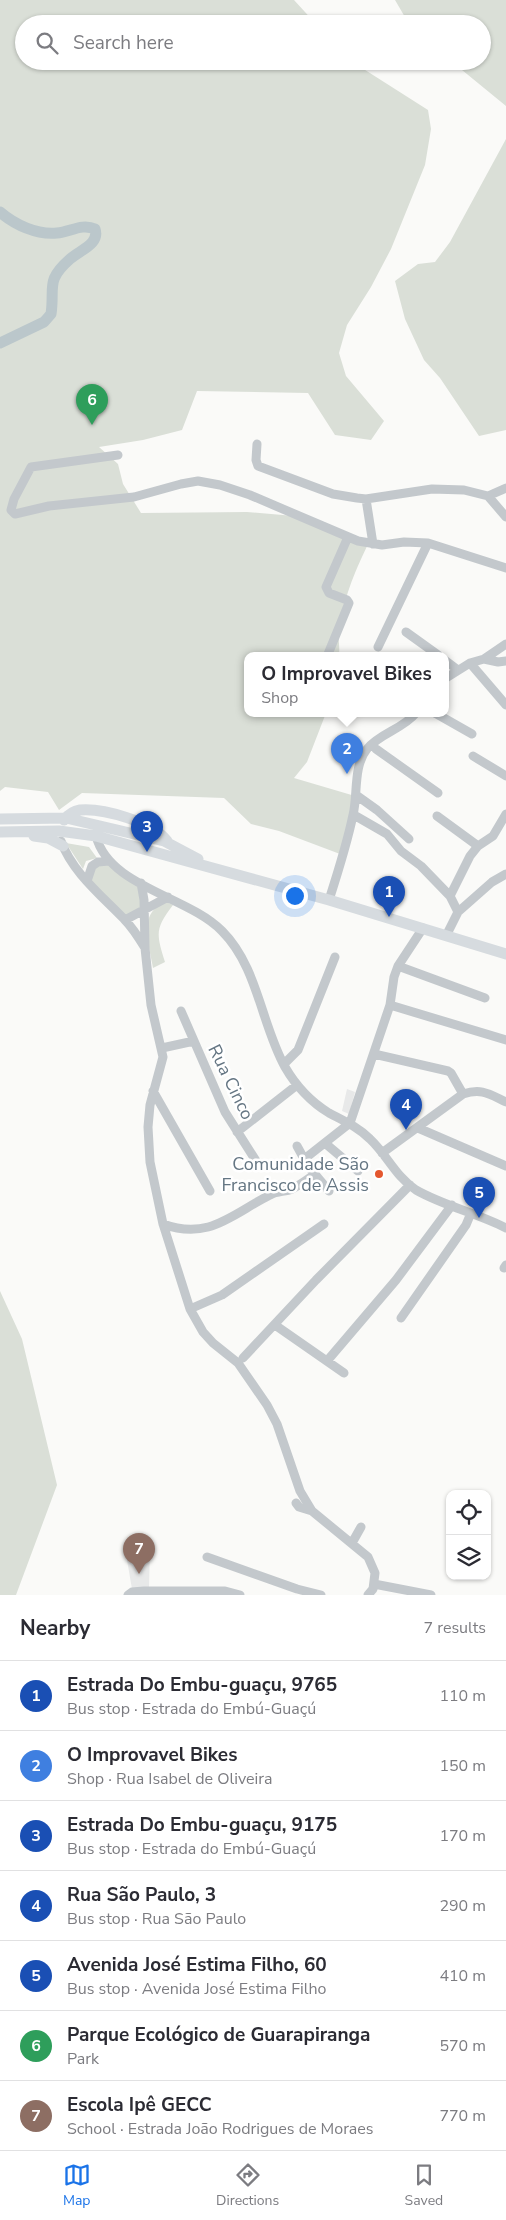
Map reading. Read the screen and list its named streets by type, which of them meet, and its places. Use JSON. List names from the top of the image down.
{
  "streets": {
    "street": ["Rua Cinco"]
  },
  "places": ["Comunidade São Francisco de Assis"],
  "page": {
    "search": "Search here",
    "pins": [
      "6",
      "2",
      "3",
      "1",
      "4",
      "5",
      "7"
    ],
    "popup": ["O Improvavel Bikes", "Shop"],
    "heading": ["Nearby", "7 results"],
    "list": [
      {
        "mark": "1",
        "name": "Estrada Do Embu-guaçu, 9765",
        "note": "Bus stop · Estrada do Embú-Guaçú",
        "value": "110 m"
      },
      {
        "mark": "2",
        "name": "O Improvavel Bikes",
        "note": "Shop · Rua Isabel de Oliveira",
        "value": "150 m"
      },
      {
        "mark": "3",
        "name": "Estrada Do Embu-guaçu, 9175",
        "note": "Bus stop · Estrada do Embú-Guaçú",
        "value": "170 m"
      },
      {
        "mark": "4",
        "name": "Rua São Paulo, 3",
        "note": "Bus stop · Rua São Paulo",
        "value": "290 m"
      },
      {
        "mark": "5",
        "name": "Avenida José Estima Filho, 60",
        "note": "Bus stop · Avenida José Estima Filho",
        "value": "410 m"
      },
      {
        "mark": "6",
        "name": "Parque Ecológico de Guarapiranga",
        "note": "Park",
        "value": "570 m"
      },
      {
        "mark": "7",
        "name": "Escola Ipê GECC",
        "note": "School · Estrada João Rodrigues de Moraes",
        "value": "770 m"
      }
    ],
    "nav": ["Map", "Directions", "Saved"]
  }
}
